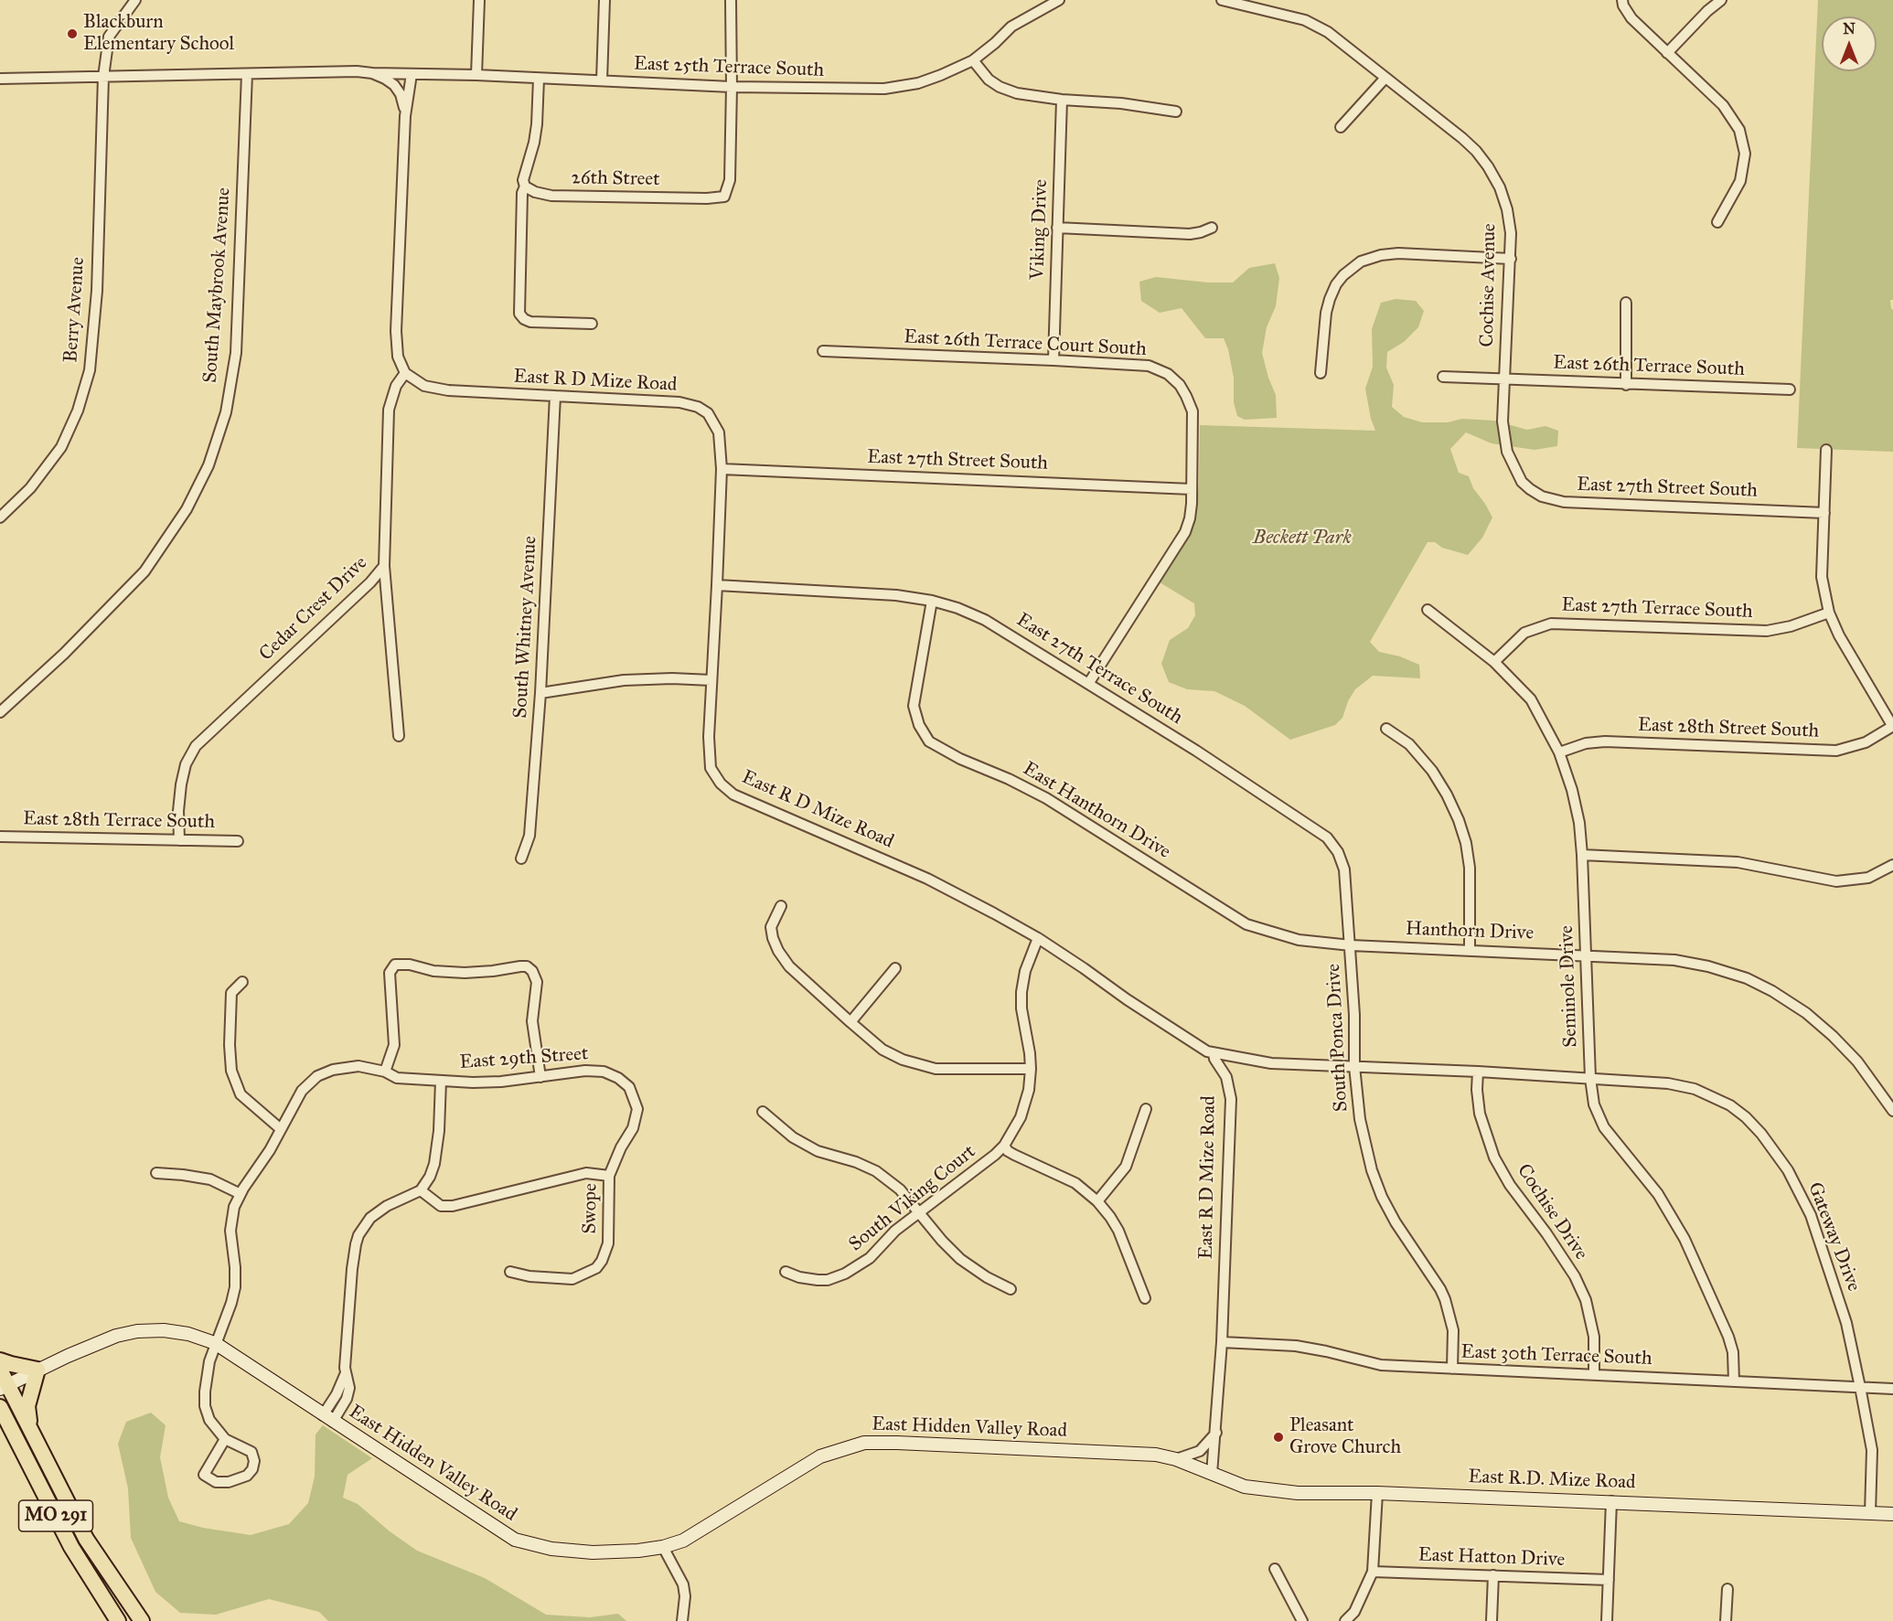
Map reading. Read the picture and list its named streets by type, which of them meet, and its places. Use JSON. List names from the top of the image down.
{
  "streets": {
    "highway": ["MO 291"],
    "main road": ["East Hidden Valley Road", "East R.D. Mize Road"],
    "street": [
      "East 25th Terrace South",
      "26th Street",
      "Viking Drive",
      "South Maybrook Avenue",
      "Cochise Avenue",
      "Berry Avenue",
      "East 26th Terrace Court South",
      "East 26th Terrace South",
      "East R D Mize Road",
      "East 27th Street South",
      "Cedar Crest Drive",
      "East 27th Terrace South",
      "South Whitney Avenue",
      "East 28th Street South",
      "East Hanthorn Drive",
      "East 28th Terrace South",
      "Hanthorn Drive",
      "Seminole Drive",
      "South Ponca Drive",
      "East 29th Street",
      "South Viking Court",
      "Swope",
      "Cochise Drive",
      "Gateway Drive",
      "East 30th Terrace South",
      "East Hatton Drive"
    ]
  },
  "crossings": [
    ["East 25th Terrace South", "26th Street"],
    ["Viking Drive", "East 26th Terrace Court South"],
    ["Cochise Avenue", "East 26th Terrace South"],
    ["Cochise Avenue", "East 27th Street South"],
    ["East 26th Terrace Court South", "East 27th Street South"],
    ["East 26th Terrace Court South", "East 27th Terrace South"],
    ["East R D Mize Road", "East 27th Street South"],
    ["East R D Mize Road", "Cedar Crest Drive"],
    ["East R D Mize Road", "East 27th Terrace South"],
    ["East R D Mize Road", "South Whitney Avenue"],
    ["East R D Mize Road", "South Viking Court"],
    ["East R D Mize Road", "Gateway Drive"],
    ["East R D Mize Road", "East 30th Terrace South"],
    ["East R D Mize Road", "East Hidden Valley Road"],
    ["East R D Mize Road", "East R.D. Mize Road"],
    ["Cedar Crest Drive", "East 28th Terrace South"],
    ["East 27th Terrace South", "East Hanthorn Drive"],
    ["East 27th Terrace South", "Hanthorn Drive"],
    ["East 27th Terrace South", "Seminole Drive"],
    ["East 27th Terrace South", "South Ponca Drive"],
    ["East 28th Street South", "Seminole Drive"],
    ["East Hanthorn Drive", "Hanthorn Drive"],
    ["East Hanthorn Drive", "South Ponca Drive"],
    ["Hanthorn Drive", "Seminole Drive"],
    ["Hanthorn Drive", "South Ponca Drive"],
    ["Seminole Drive", "Gateway Drive"],
    ["Seminole Drive", "East 30th Terrace South"],
    ["South Ponca Drive", "Gateway Drive"],
    ["South Ponca Drive", "East 30th Terrace South"],
    ["East 29th Street", "Swope"],
    ["Cochise Drive", "Gateway Drive"],
    ["Cochise Drive", "East 30th Terrace South"],
    ["Gateway Drive", "East 30th Terrace South"],
    ["Gateway Drive", "East R.D. Mize Road"],
    ["East Hidden Valley Road", "East R.D. Mize Road"],
    ["East Hidden Valley Road", "MO 291"]
  ],
  "parks": ["Beckett Park"],
  "places": ["Blackburn Elementary School", "Pleasant Grove Church"],
  "north": "top"
}
